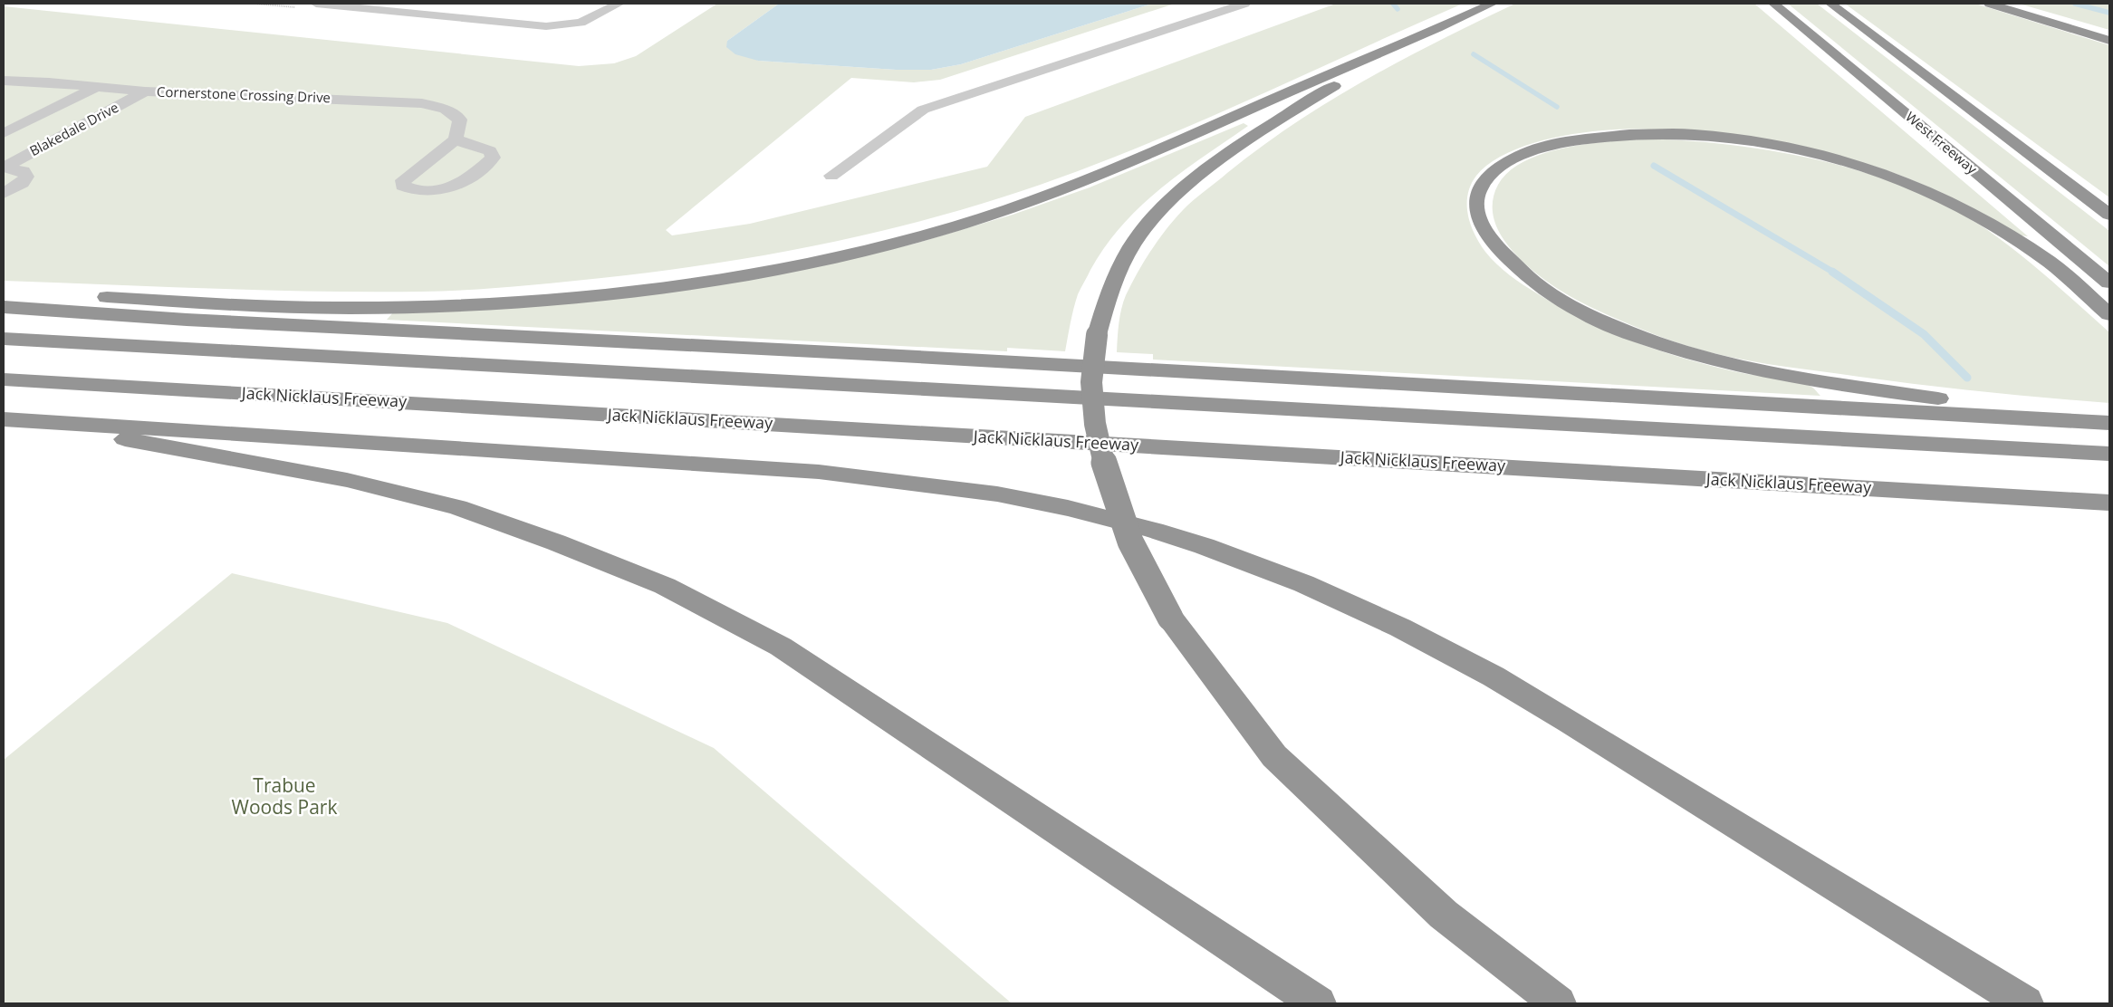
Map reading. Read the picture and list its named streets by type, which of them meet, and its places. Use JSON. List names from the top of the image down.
{
  "streets": {
    "highway": ["West Freeway", "Jack Nicklaus Freeway"],
    "street": ["Cornerstone Crossing Drive", "Blakedale Drive"]
  },
  "crossings": [
    ["Cornerstone Crossing Drive", "Blakedale Drive"]
  ],
  "parks": ["Trabue Woods Park"]
}
